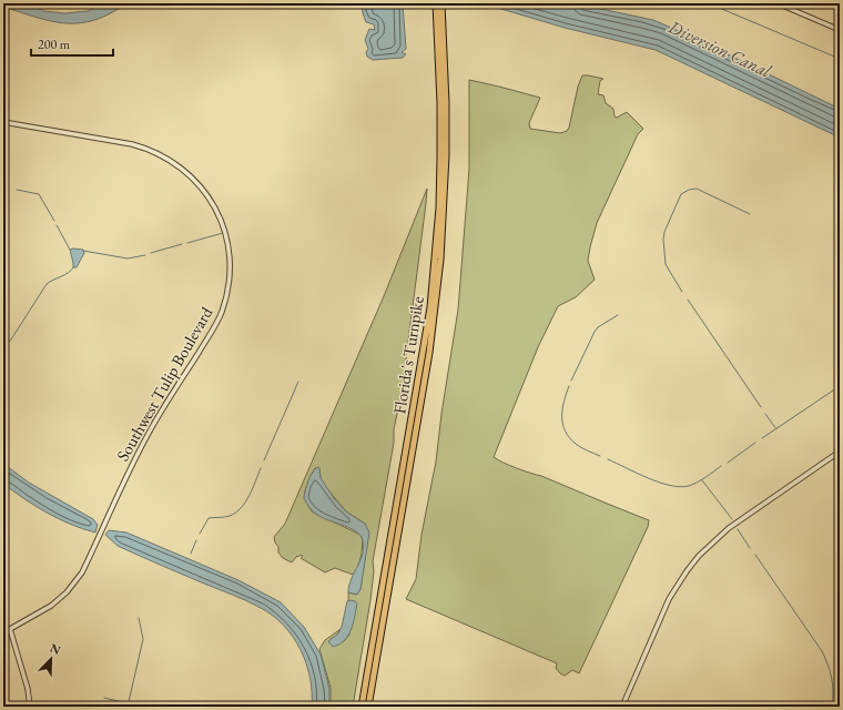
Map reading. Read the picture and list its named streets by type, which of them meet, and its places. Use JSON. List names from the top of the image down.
{
  "streets": {
    "highway": ["Florida's Turnpike"],
    "street": ["Southwest Tulip Boulevard"]
  },
  "water": ["Diversion Canal"],
  "scale_bar": "200 m",
  "north": "top right"
}
